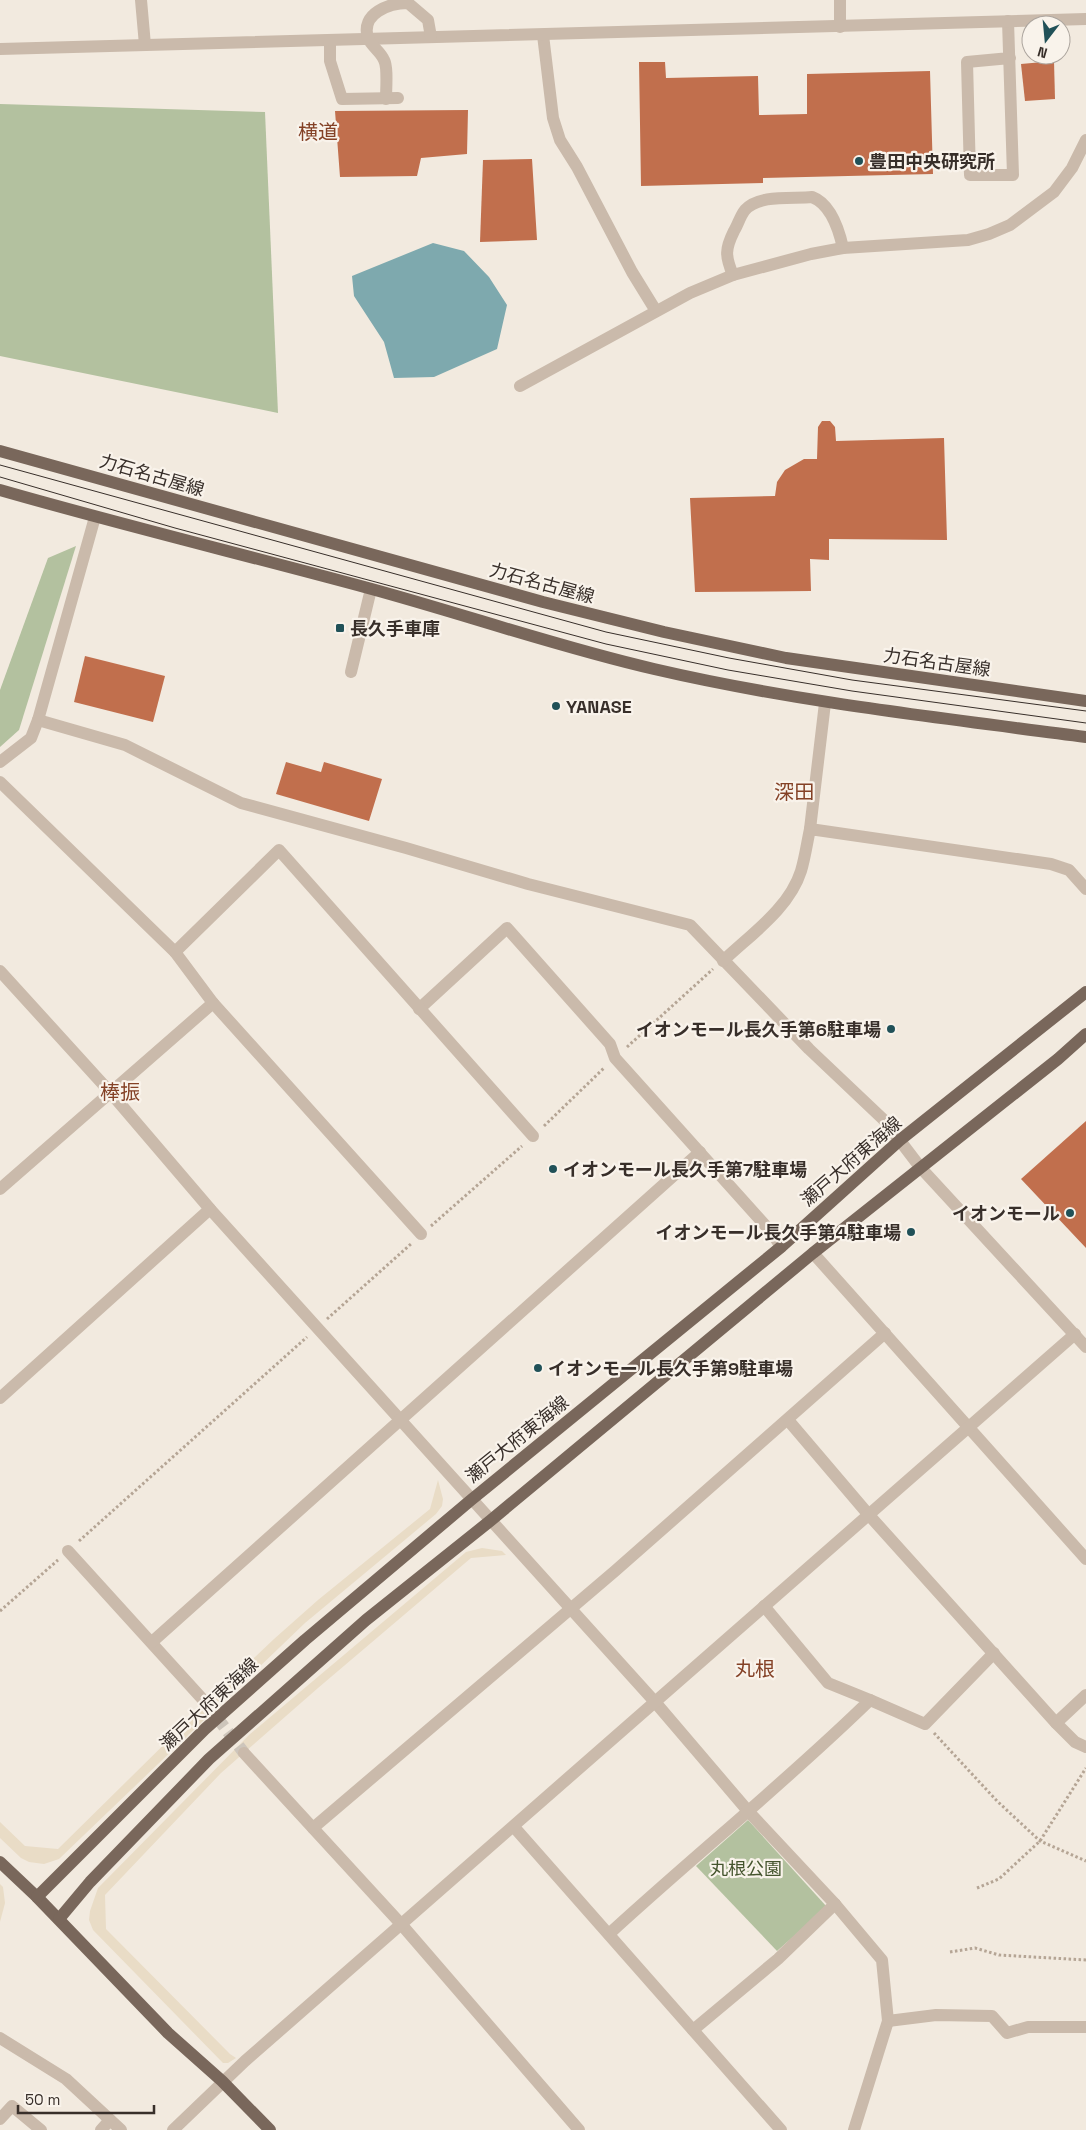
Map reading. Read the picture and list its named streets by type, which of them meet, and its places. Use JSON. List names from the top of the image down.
{
  "streets": {
    "main road": ["力石名古屋線", "瀬戸大府東海線"]
  },
  "districts": [
    "横道",
    "深田",
    "棒振",
    "丸根"
  ],
  "parks": ["丸根公園"],
  "places": {
    "other": [
      "豊田中央研究所",
      "YANASE",
      "イオンモール長久手第6駐車場",
      "イオンモール長久手第7駐車場",
      "イオンモール",
      "イオンモール長久手第4駐車場",
      "イオンモール長久手第9駐車場"
    ],
    "transit": ["長久手車庫"]
  },
  "scale_bar": "50 m",
  "north": "bottom"
}
